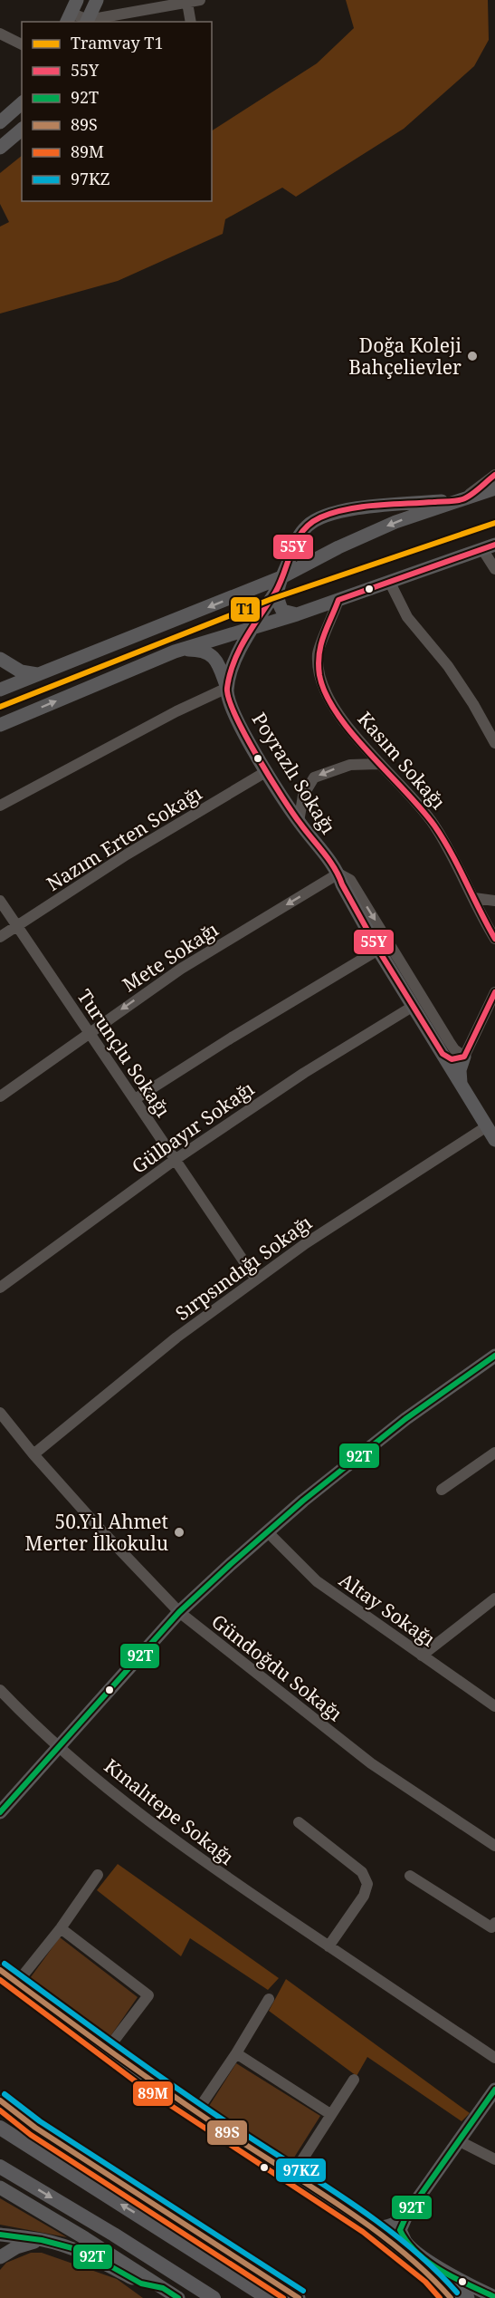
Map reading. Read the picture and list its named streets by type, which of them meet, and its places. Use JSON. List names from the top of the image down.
{
  "streets": {
    "main road": ["Poyrazlı Sokağı"],
    "street": [
      "Kasım Sokağı",
      "Nazım Erten Sokağı",
      "Mete Sokağı",
      "Turunçlu Sokağı",
      "Gülbayır Sokağı",
      "Sırpsındığı Sokağı",
      "Altay Sokağı",
      "Gündoğdu Sokağı",
      "Kınalıtepe Sokağı"
    ]
  },
  "crossings": [
    ["Poyrazlı Sokağı", "Nazım Erten Sokağı"],
    ["Poyrazlı Sokağı", "Mete Sokağı"],
    ["Poyrazlı Sokağı", "Gülbayır Sokağı"],
    ["Poyrazlı Sokağı", "Sırpsındığı Sokağı"],
    ["Nazım Erten Sokağı", "Turunçlu Sokağı"],
    ["Mete Sokağı", "Turunçlu Sokağı"],
    ["Turunçlu Sokağı", "Gülbayır Sokağı"],
    ["Turunçlu Sokağı", "Sırpsındığı Sokağı"],
    ["Sırpsındığı Sokağı", "Gündoğdu Sokağı"]
  ],
  "places": ["Doğa Koleji Bahçelievler", "50.Yıl Ahmet Merter İlkokulu"],
  "lines": [
    "transit line 55Y",
    "tram line T1",
    "transit line 92T",
    "transit line 97KZ",
    "transit line 89S",
    "transit line 89M"
  ],
  "legend": [
    "Tramvay T1",
    "55Y",
    "92T",
    "89S",
    "89M",
    "97KZ"
  ]
}
